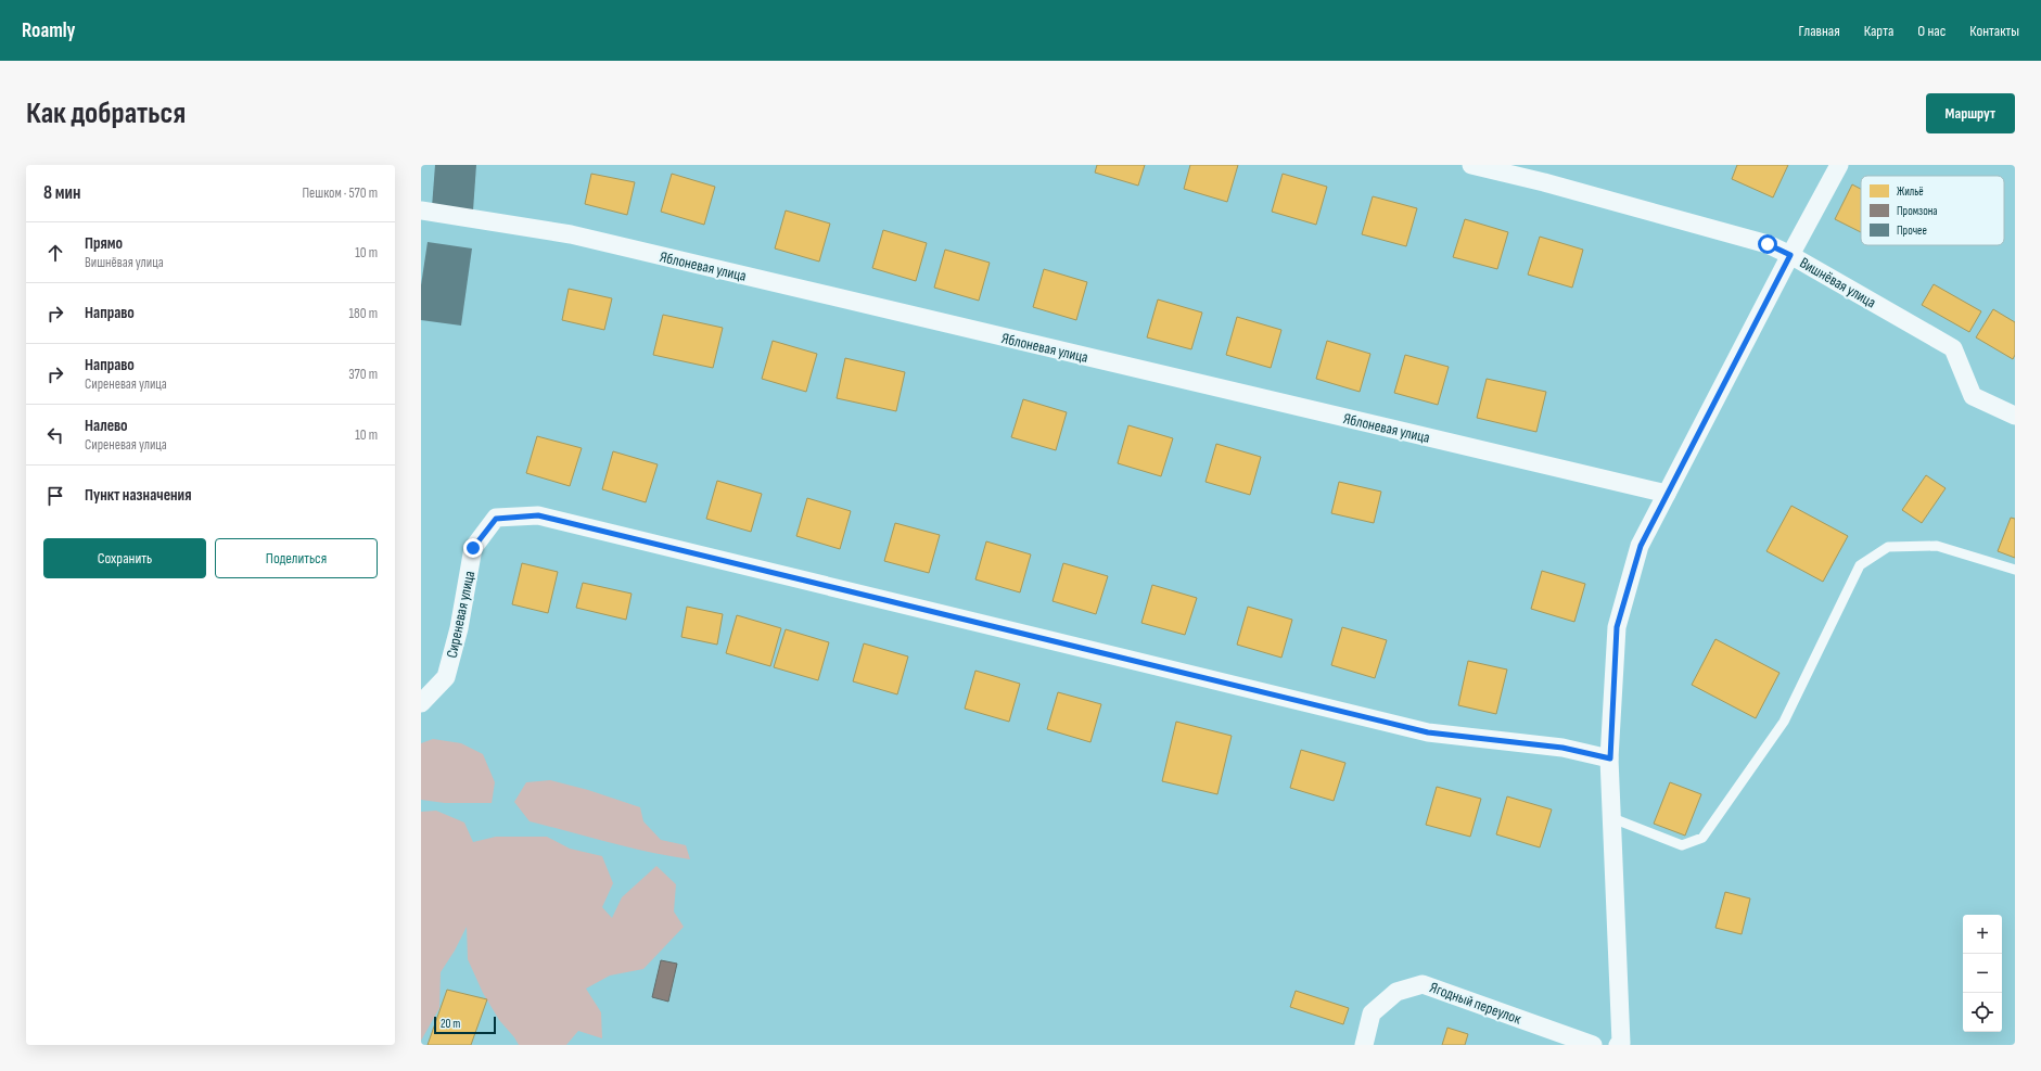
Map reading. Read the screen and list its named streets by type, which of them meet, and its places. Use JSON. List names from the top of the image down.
{
  "streets": {
    "street": [
      "Яблоневая улица",
      "Вишнёвая улица",
      "Сиреневая улица",
      "Ягодный переулок"
    ]
  },
  "legend": ["Жильё", "Промзона", "Прочее"],
  "scale_bar": "20 m",
  "page": {
    "header": "Roamly",
    "nav": [
      "Главная",
      "Карта",
      "О нас",
      "Контакты"
    ],
    "buttons": [
      "Маршрут",
      ["Сохранить", "Поделиться"]
    ],
    "title": "Как добраться",
    "heading": ["8 мин", "Пешком · 570 m"],
    "list": [
      ["Прямо", "Вишнёвая улица", "10 m"],
      ["Направо", "180 m"],
      ["Направо", "Сиреневая улица", "370 m"],
      ["Налево", "Сиреневая улица", "10 m"],
      "Пункт назначения"
    ],
    "map_buttons": ["+", "−"],
    "scale": "20 m"
  }
}
